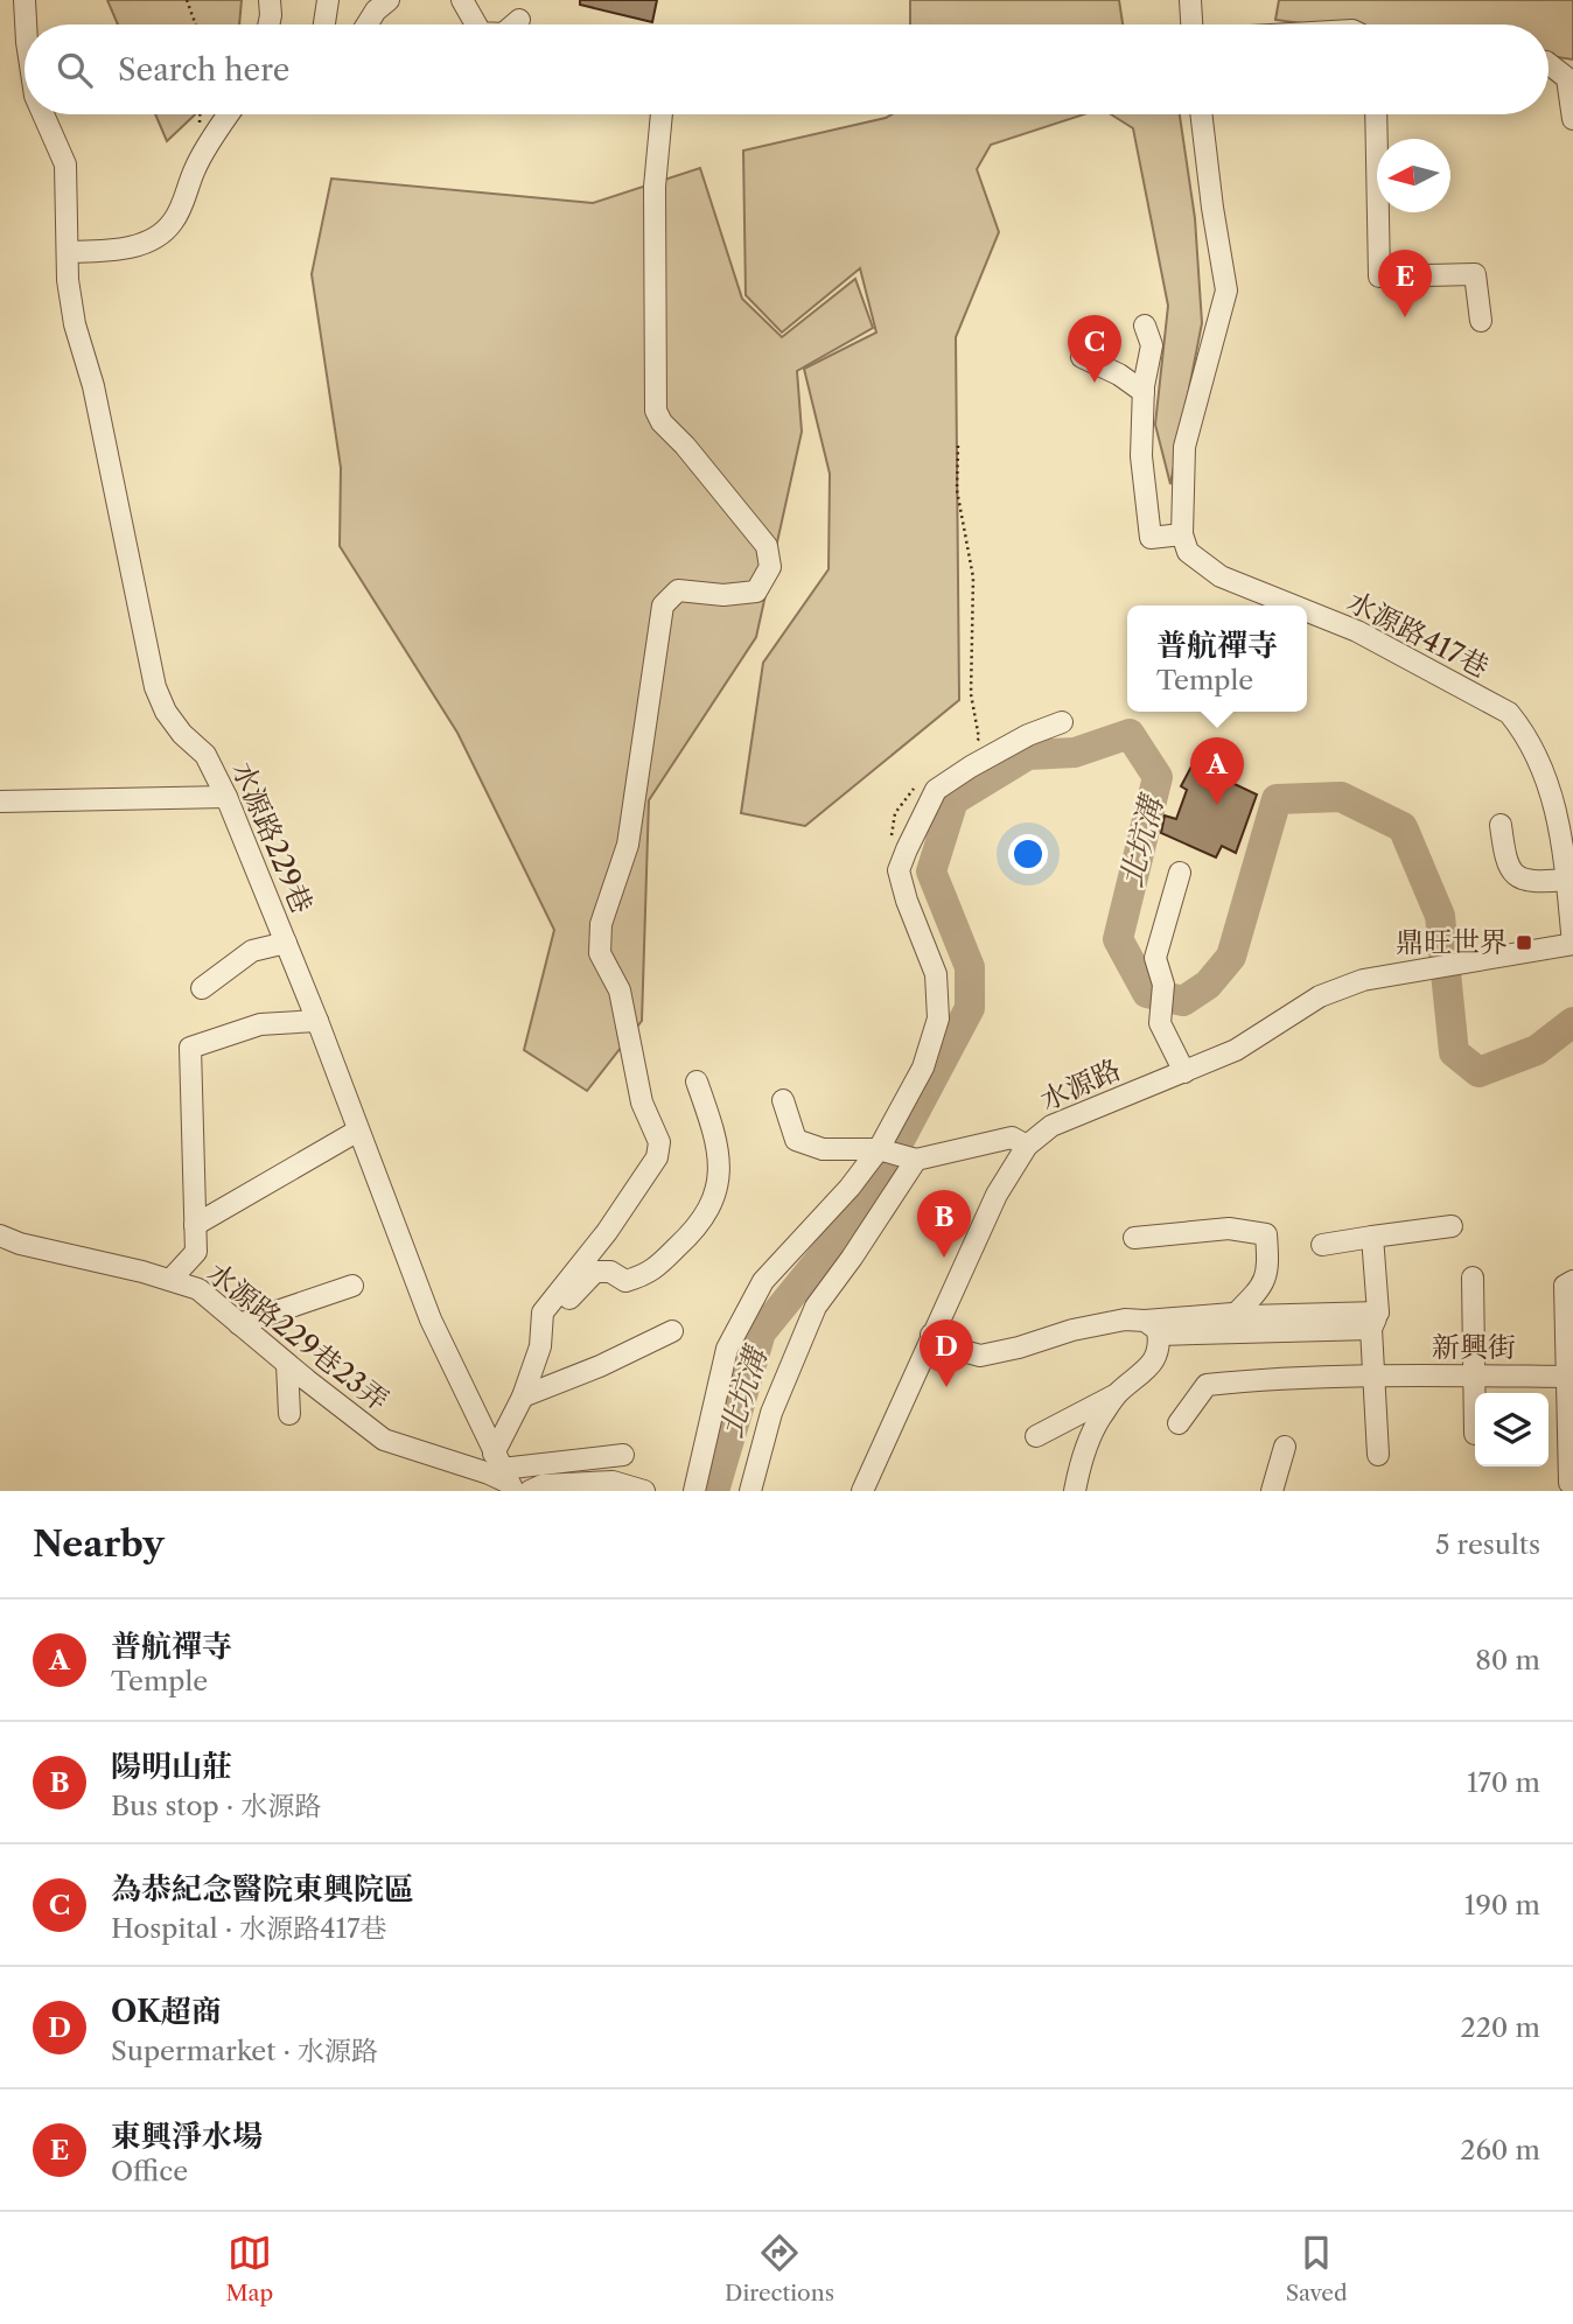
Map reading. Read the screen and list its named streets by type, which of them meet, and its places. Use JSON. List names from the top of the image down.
{
  "streets": {
    "street": [
      "水源路417巷",
      "水源路229巷",
      "水源路",
      "水源路229巷23弄",
      "新興街"
    ]
  },
  "crossings": [
    ["水源路417巷", "水源路"],
    ["水源路229巷", "水源路229巷23弄"]
  ],
  "water": ["北坑溝"],
  "places": {
    "transit": ["鼎旺世界"]
  },
  "north": "left",
  "page": {
    "search": "Search here",
    "pins": [
      "E",
      "C",
      "A",
      "B",
      "D"
    ],
    "popup": ["普航禪寺", "Temple"],
    "heading": ["Nearby", "5 results"],
    "list": [
      {
        "mark": "A",
        "name": "普航禪寺",
        "note": "Temple",
        "value": "80 m"
      },
      {
        "mark": "B",
        "name": "陽明山莊",
        "note": "Bus stop · 水源路",
        "value": "170 m"
      },
      {
        "mark": "C",
        "name": "為恭紀念醫院東興院區",
        "note": "Hospital · 水源路417巷",
        "value": "190 m"
      },
      {
        "mark": "D",
        "name": "OK超商",
        "note": "Supermarket · 水源路",
        "value": "220 m"
      },
      {
        "mark": "E",
        "name": "東興淨水場",
        "note": "Office",
        "value": "260 m"
      }
    ],
    "nav": ["Map", "Directions", "Saved"]
  }
}
